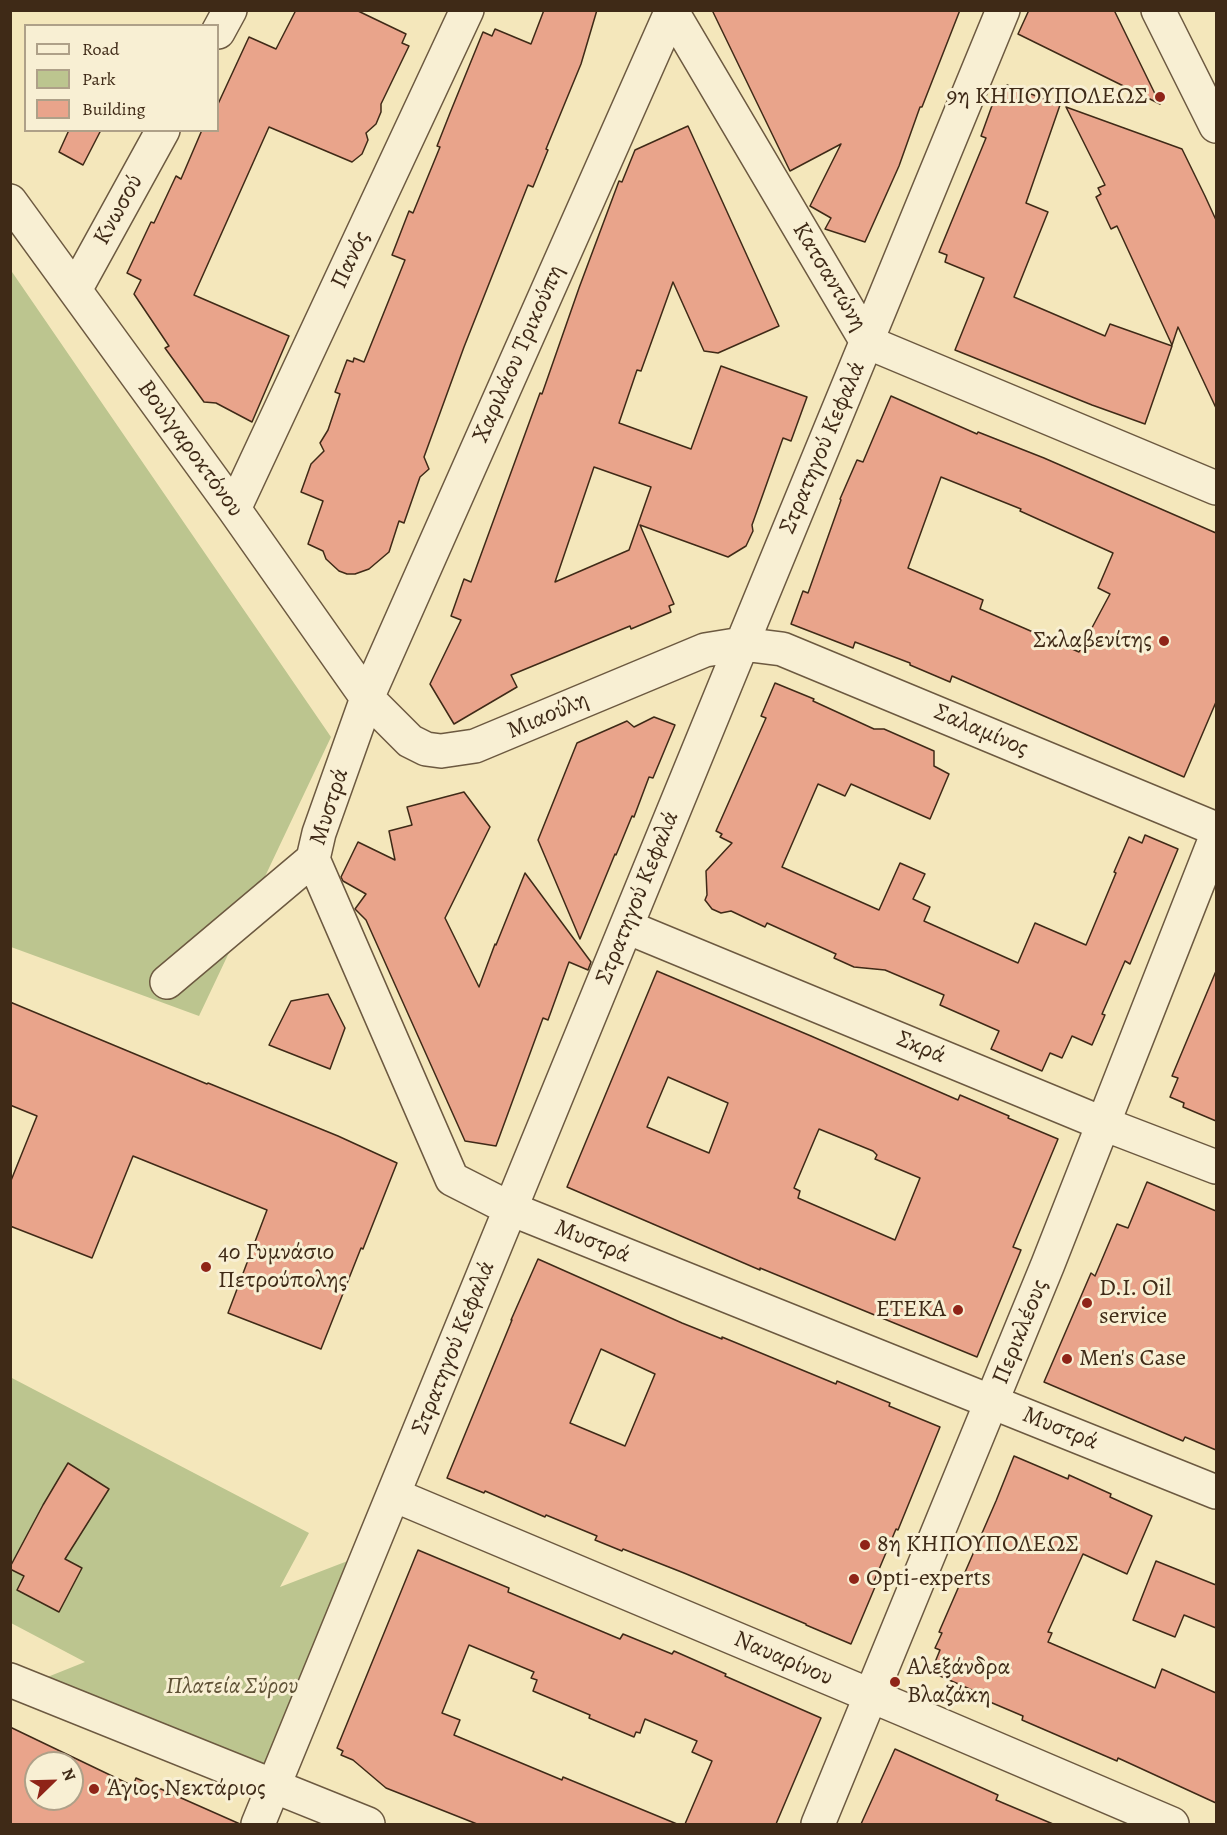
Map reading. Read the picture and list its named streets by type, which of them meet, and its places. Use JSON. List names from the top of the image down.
{
  "streets": {
    "street": [
      "Κνωσού",
      "Πανός",
      "Κατσαντώνη",
      "Χαριλάου Τρικούπη",
      "Στρατηγού Κεφαλά",
      "Βουλγαροκτόνου",
      "Μιαούλη",
      "Σαλαμίνος",
      "Μυστρά",
      "Σκρά",
      "Περικλέους",
      "Ναυαρίνου"
    ]
  },
  "crossings": [
    ["Κνωσού", "Βουλγαροκτόνου"],
    ["Πανός", "Βουλγαροκτόνου"],
    ["Κατσαντώνη", "Χαριλάου Τρικούπη"],
    ["Κατσαντώνη", "Στρατηγού Κεφαλά"],
    ["Χαριλάου Τρικούπη", "Βουλγαροκτόνου"],
    ["Χαριλάου Τρικούπη", "Μιαούλη"],
    ["Χαριλάου Τρικούπη", "Μυστρά"],
    ["Στρατηγού Κεφαλά", "Μιαούλη"],
    ["Στρατηγού Κεφαλά", "Σαλαμίνος"],
    ["Στρατηγού Κεφαλά", "Μυστρά"],
    ["Στρατηγού Κεφαλά", "Σκρά"],
    ["Στρατηγού Κεφαλά", "Ναυαρίνου"],
    ["Βουλγαροκτόνου", "Μιαούλη"],
    ["Βουλγαροκτόνου", "Μυστρά"],
    ["Μιαούλη", "Σαλαμίνος"],
    ["Μιαούλη", "Μυστρά"],
    ["Μυστρά", "Περικλέους"],
    ["Σκρά", "Περικλέους"],
    ["Περικλέους", "Ναυαρίνου"]
  ],
  "parks": ["Πλατεία Σύρου"],
  "places": [
    "9η ΚΗΠΟΥΠΟΛΕΩΣ",
    "Σκλαβενίτης",
    "4ο Γυμνάσιο Πετρούπολης",
    "D.I. Oil service",
    "ΕΤΕΚΑ",
    "Men's Case",
    "8η ΚΗΠΟΥΠΟΛΕΩΣ",
    "Opti-experts",
    "Αλεξάνδρα Βλαζάκη",
    "Άγιος Νεκτάριος"
  ],
  "legend": ["Road", "Park", "Building"],
  "north": "top right"
}
